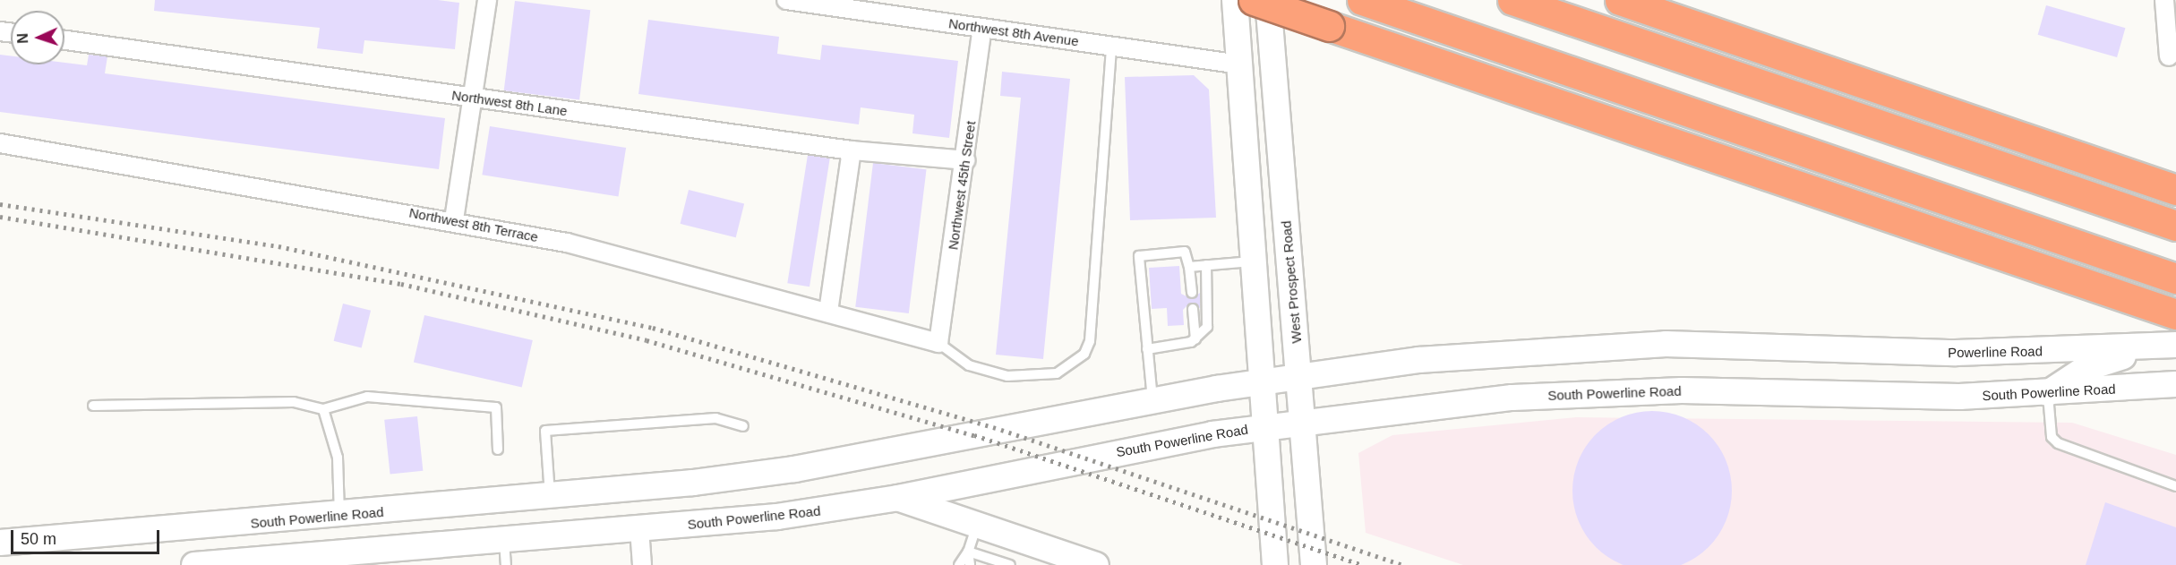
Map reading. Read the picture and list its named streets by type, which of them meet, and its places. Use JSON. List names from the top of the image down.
{
  "streets": {
    "main road": ["West Prospect Road", "Powerline Road", "South Powerline Road"],
    "street": [
      "Northwest 8th Avenue",
      "Northwest 8th Lane",
      "Northwest 45th Street",
      "Northwest 8th Terrace"
    ]
  },
  "crossings": [
    ["Northwest 8th Avenue", "Northwest 45th Street"],
    ["Northwest 8th Lane", "Northwest 45th Street"],
    ["Northwest 45th Street", "Northwest 8th Terrace"],
    ["West Prospect Road", "South Powerline Road"],
    ["Powerline Road", "South Powerline Road"]
  ],
  "scale_bar": "50 m",
  "north": "left"
}
